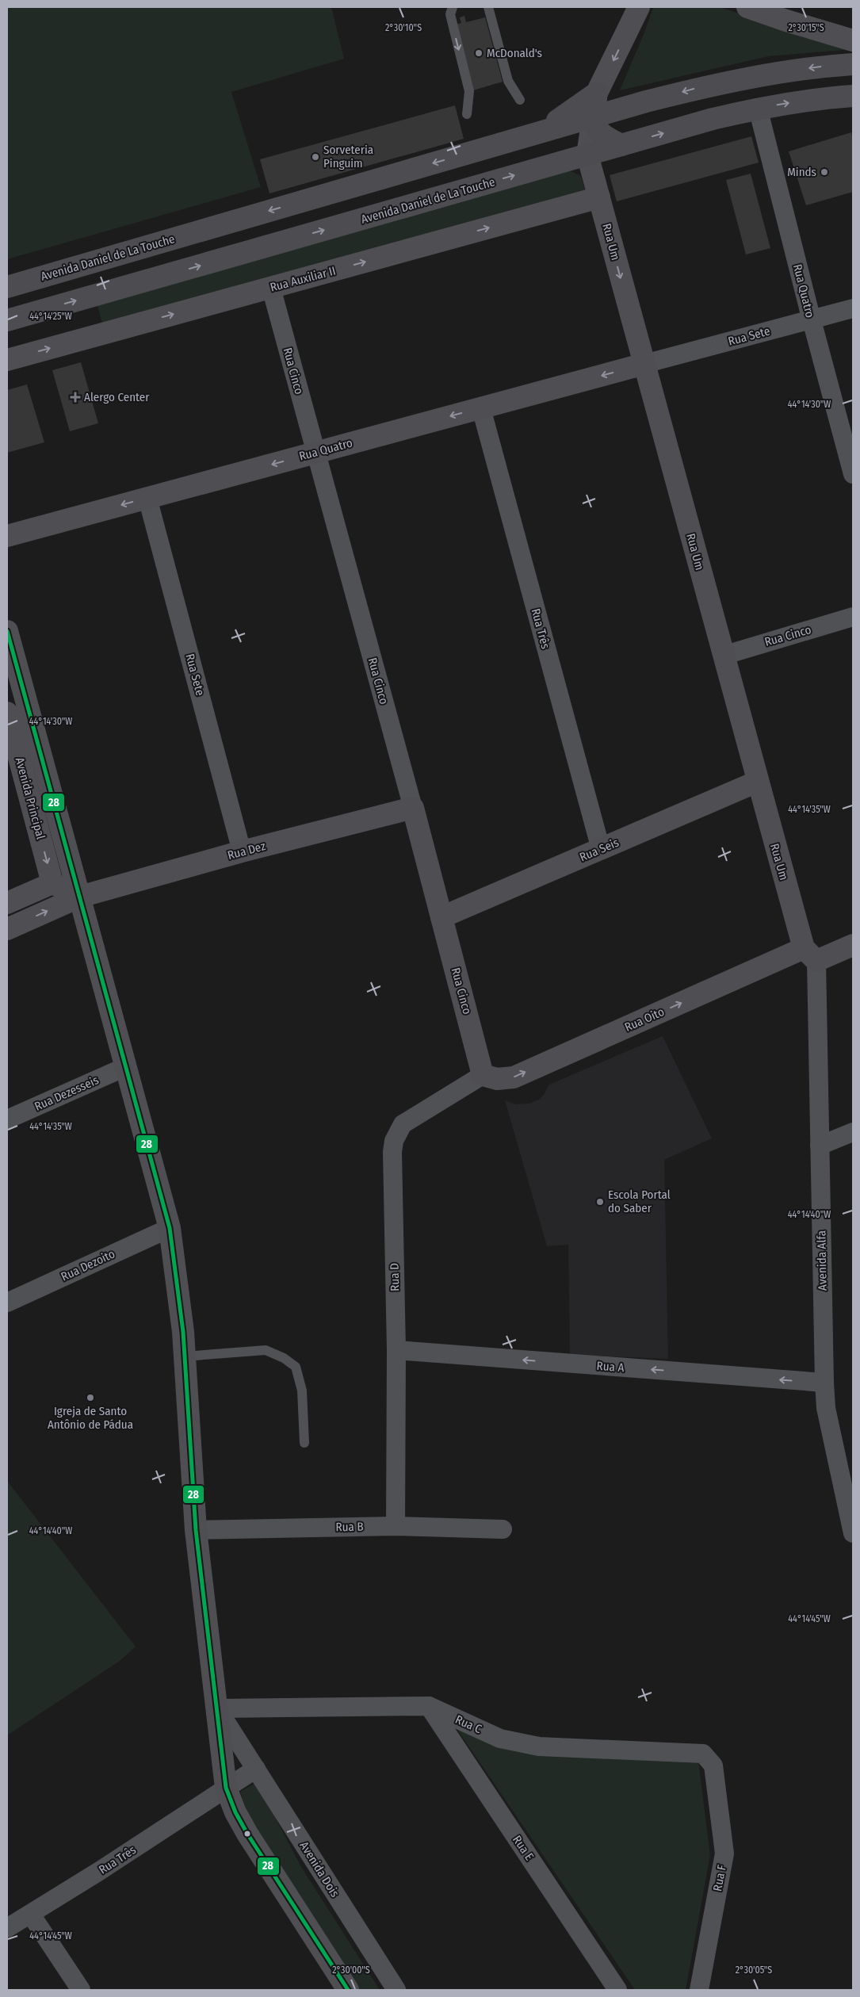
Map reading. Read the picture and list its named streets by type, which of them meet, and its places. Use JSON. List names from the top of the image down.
{
  "streets": {
    "main road": ["Avenida Daniel de La Touche"],
    "street": [
      "Rua Um",
      "Rua Auxiliar II",
      "Rua Quatro",
      "Rua Sete",
      "Rua Cinco",
      "Rua Três",
      "Avenida Principal",
      "Rua Seis",
      "Rua Dez",
      "Rua Oito",
      "Rua Dezesseis",
      "Avenida Alfa",
      "Rua Dezoito",
      "Rua D",
      "Rua A",
      "Rua B",
      "Rua C",
      "Rua E",
      "Avenida Dois",
      "Rua F"
    ]
  },
  "crossings": [
    ["Avenida Daniel de La Touche", "Rua Um"],
    ["Avenida Daniel de La Touche", "Rua Quatro"],
    ["Rua Um", "Rua Auxiliar II"],
    ["Rua Um", "Rua Quatro"],
    ["Rua Um", "Rua Sete"],
    ["Rua Um", "Rua Cinco"],
    ["Rua Um", "Rua Seis"],
    ["Rua Um", "Rua Oito"],
    ["Rua Um", "Avenida Alfa"],
    ["Rua Auxiliar II", "Rua Cinco"],
    ["Rua Quatro", "Rua Sete"],
    ["Rua Quatro", "Rua Cinco"],
    ["Rua Quatro", "Rua Três"],
    ["Rua Sete", "Rua Dez"],
    ["Rua Cinco", "Rua Seis"],
    ["Rua Cinco", "Rua Dez"],
    ["Rua Cinco", "Rua Oito"],
    ["Rua Cinco", "Rua D"],
    ["Rua Três", "Avenida Principal"],
    ["Rua Três", "Rua Seis"],
    ["Rua Três", "Avenida Dois"],
    ["Avenida Principal", "Rua Dez"],
    ["Avenida Principal", "Rua Dezesseis"],
    ["Avenida Principal", "Rua Dezoito"],
    ["Avenida Principal", "Rua B"],
    ["Avenida Principal", "Rua C"],
    ["Avenida Principal", "Avenida Dois"],
    ["Rua Oito", "Avenida Alfa"],
    ["Rua Oito", "Rua D"],
    ["Avenida Alfa", "Rua A"],
    ["Rua D", "Rua A"],
    ["Rua D", "Rua B"],
    ["Rua C", "Rua E"],
    ["Rua C", "Avenida Dois"],
    ["Rua C", "Rua F"]
  ],
  "one_way": [
    "Rua Auxiliar II",
    "Rua Quatro",
    "Rua Oito",
    "Rua A"
  ],
  "places": {
    "other": [
      "McDonald's",
      "Sorveteria Pinguim",
      "Minds",
      "Escola Portal do Saber",
      "Igreja de Santo Antônio de Pádua"
    ],
    "health": ["Alergo Center"]
  },
  "lines": ["transit line 28"],
  "coordinates": [
    "2°30'10\"S",
    "2°30'15\"S",
    "44°14'25\"W",
    "44°14'30\"W",
    "44°14'35\"W",
    "44°14'40\"W",
    "44°14'45\"W",
    "2°30'00\"S",
    "2°30'05\"S"
  ]
}
